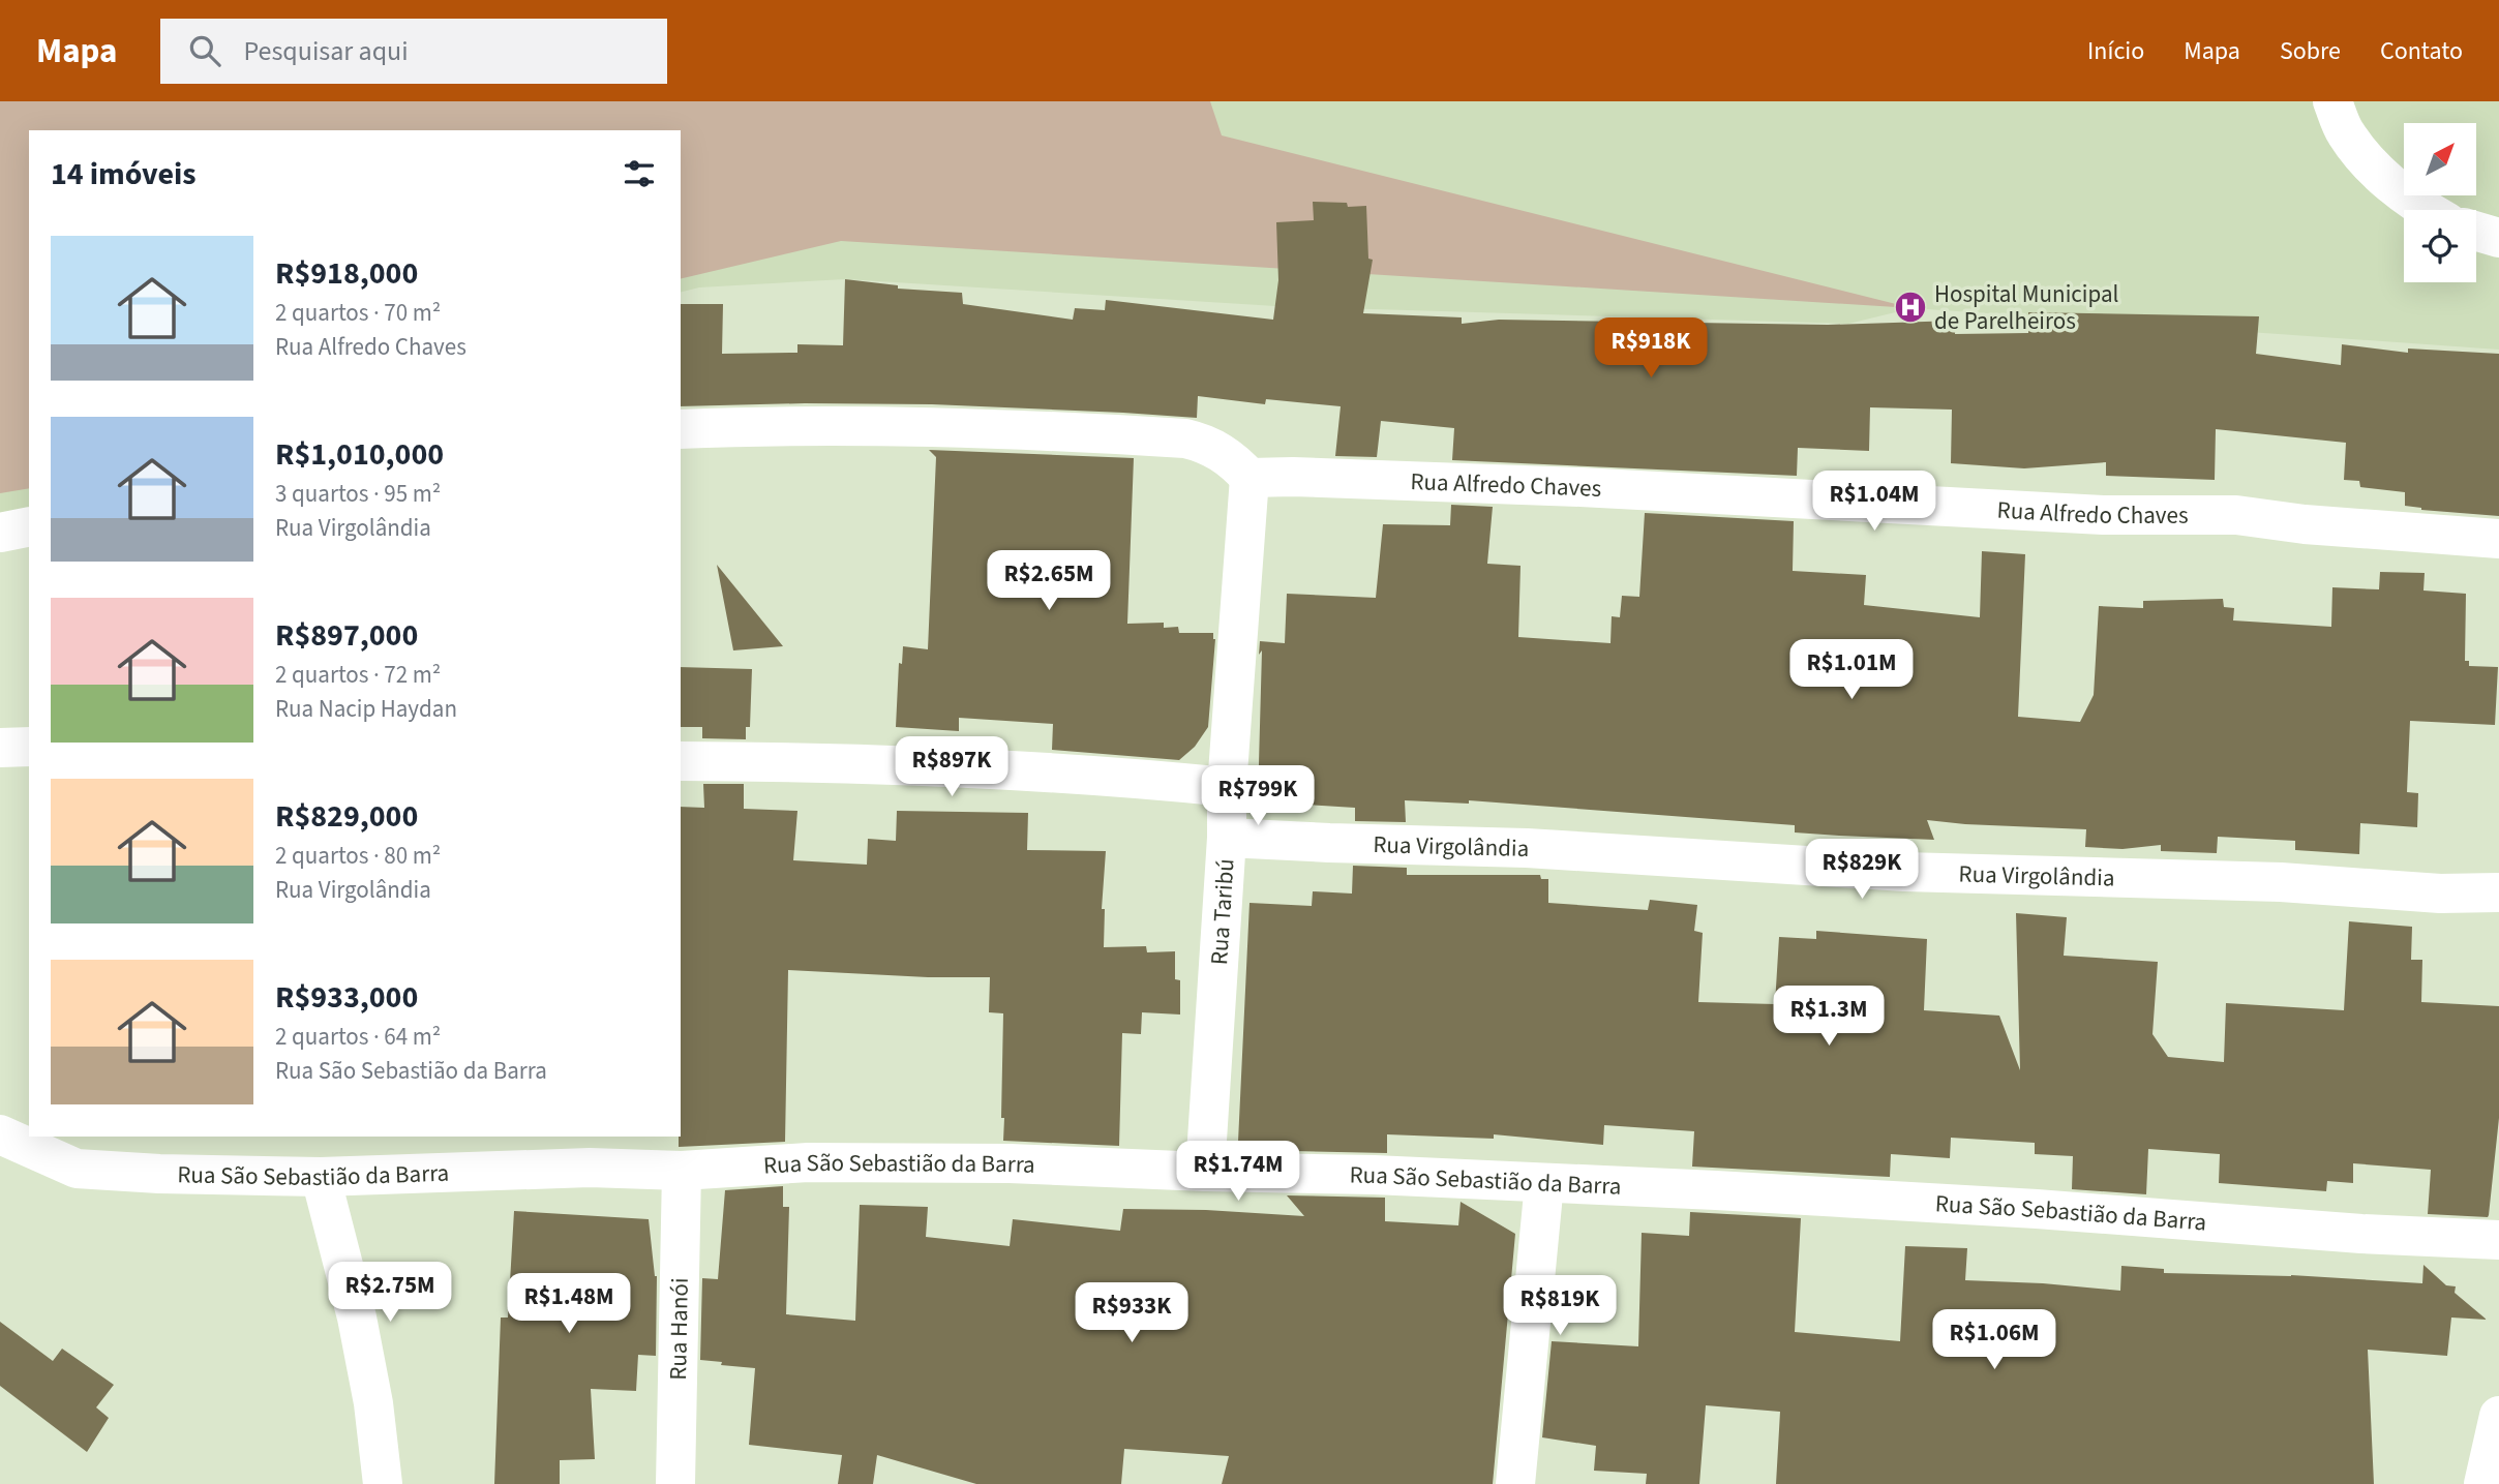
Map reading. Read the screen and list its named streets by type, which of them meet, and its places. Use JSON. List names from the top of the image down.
{
  "streets": {
    "street": [
      "Rua Alfredo Chaves",
      "Rua Virgolândia",
      "Rua Taribú",
      "Rua São Sebastião da Barra",
      "Rua Hanói"
    ]
  },
  "crossings": [
    ["Rua Alfredo Chaves", "Rua Taribú"],
    ["Rua Virgolândia", "Rua Taribú"],
    ["Rua Taribú", "Rua São Sebastião da Barra"],
    ["Rua São Sebastião da Barra", "Rua Hanói"]
  ],
  "places": {
    "hospital": ["Hospital Municipal de Parelheiros"]
  },
  "north": "top right",
  "page": {
    "header": "Mapa",
    "search": "Pesquisar aqui",
    "nav": [
      "Início",
      "Mapa",
      "Sobre",
      "Contato"
    ],
    "heading": "14 imóveis",
    "list": [
      {
        "name": "R$918,000",
        "note": "2 quartos · 70 m² · Rua Alfredo Chaves"
      },
      {
        "name": "R$1,010,000",
        "note": "3 quartos · 95 m² · Rua Virgolândia"
      },
      {
        "name": "R$897,000",
        "note": "2 quartos · 72 m² · Rua Nacip Haydan"
      },
      {
        "name": "R$829,000",
        "note": "2 quartos · 80 m² · Rua Virgolândia"
      },
      {
        "name": "R$933,000",
        "note": "2 quartos · 64 m² · Rua São Sebastião da Barra"
      }
    ],
    "price": [
      "R$918K",
      "R$1.04M",
      "R$2.65M",
      "R$1.01M",
      "R$897K",
      "R$799K",
      "R$829K",
      "R$1.3M",
      "R$1.74M",
      "R$2.75M",
      "R$1.48M",
      "R$819K",
      "R$933K",
      "R$1.06M"
    ]
  }
}
